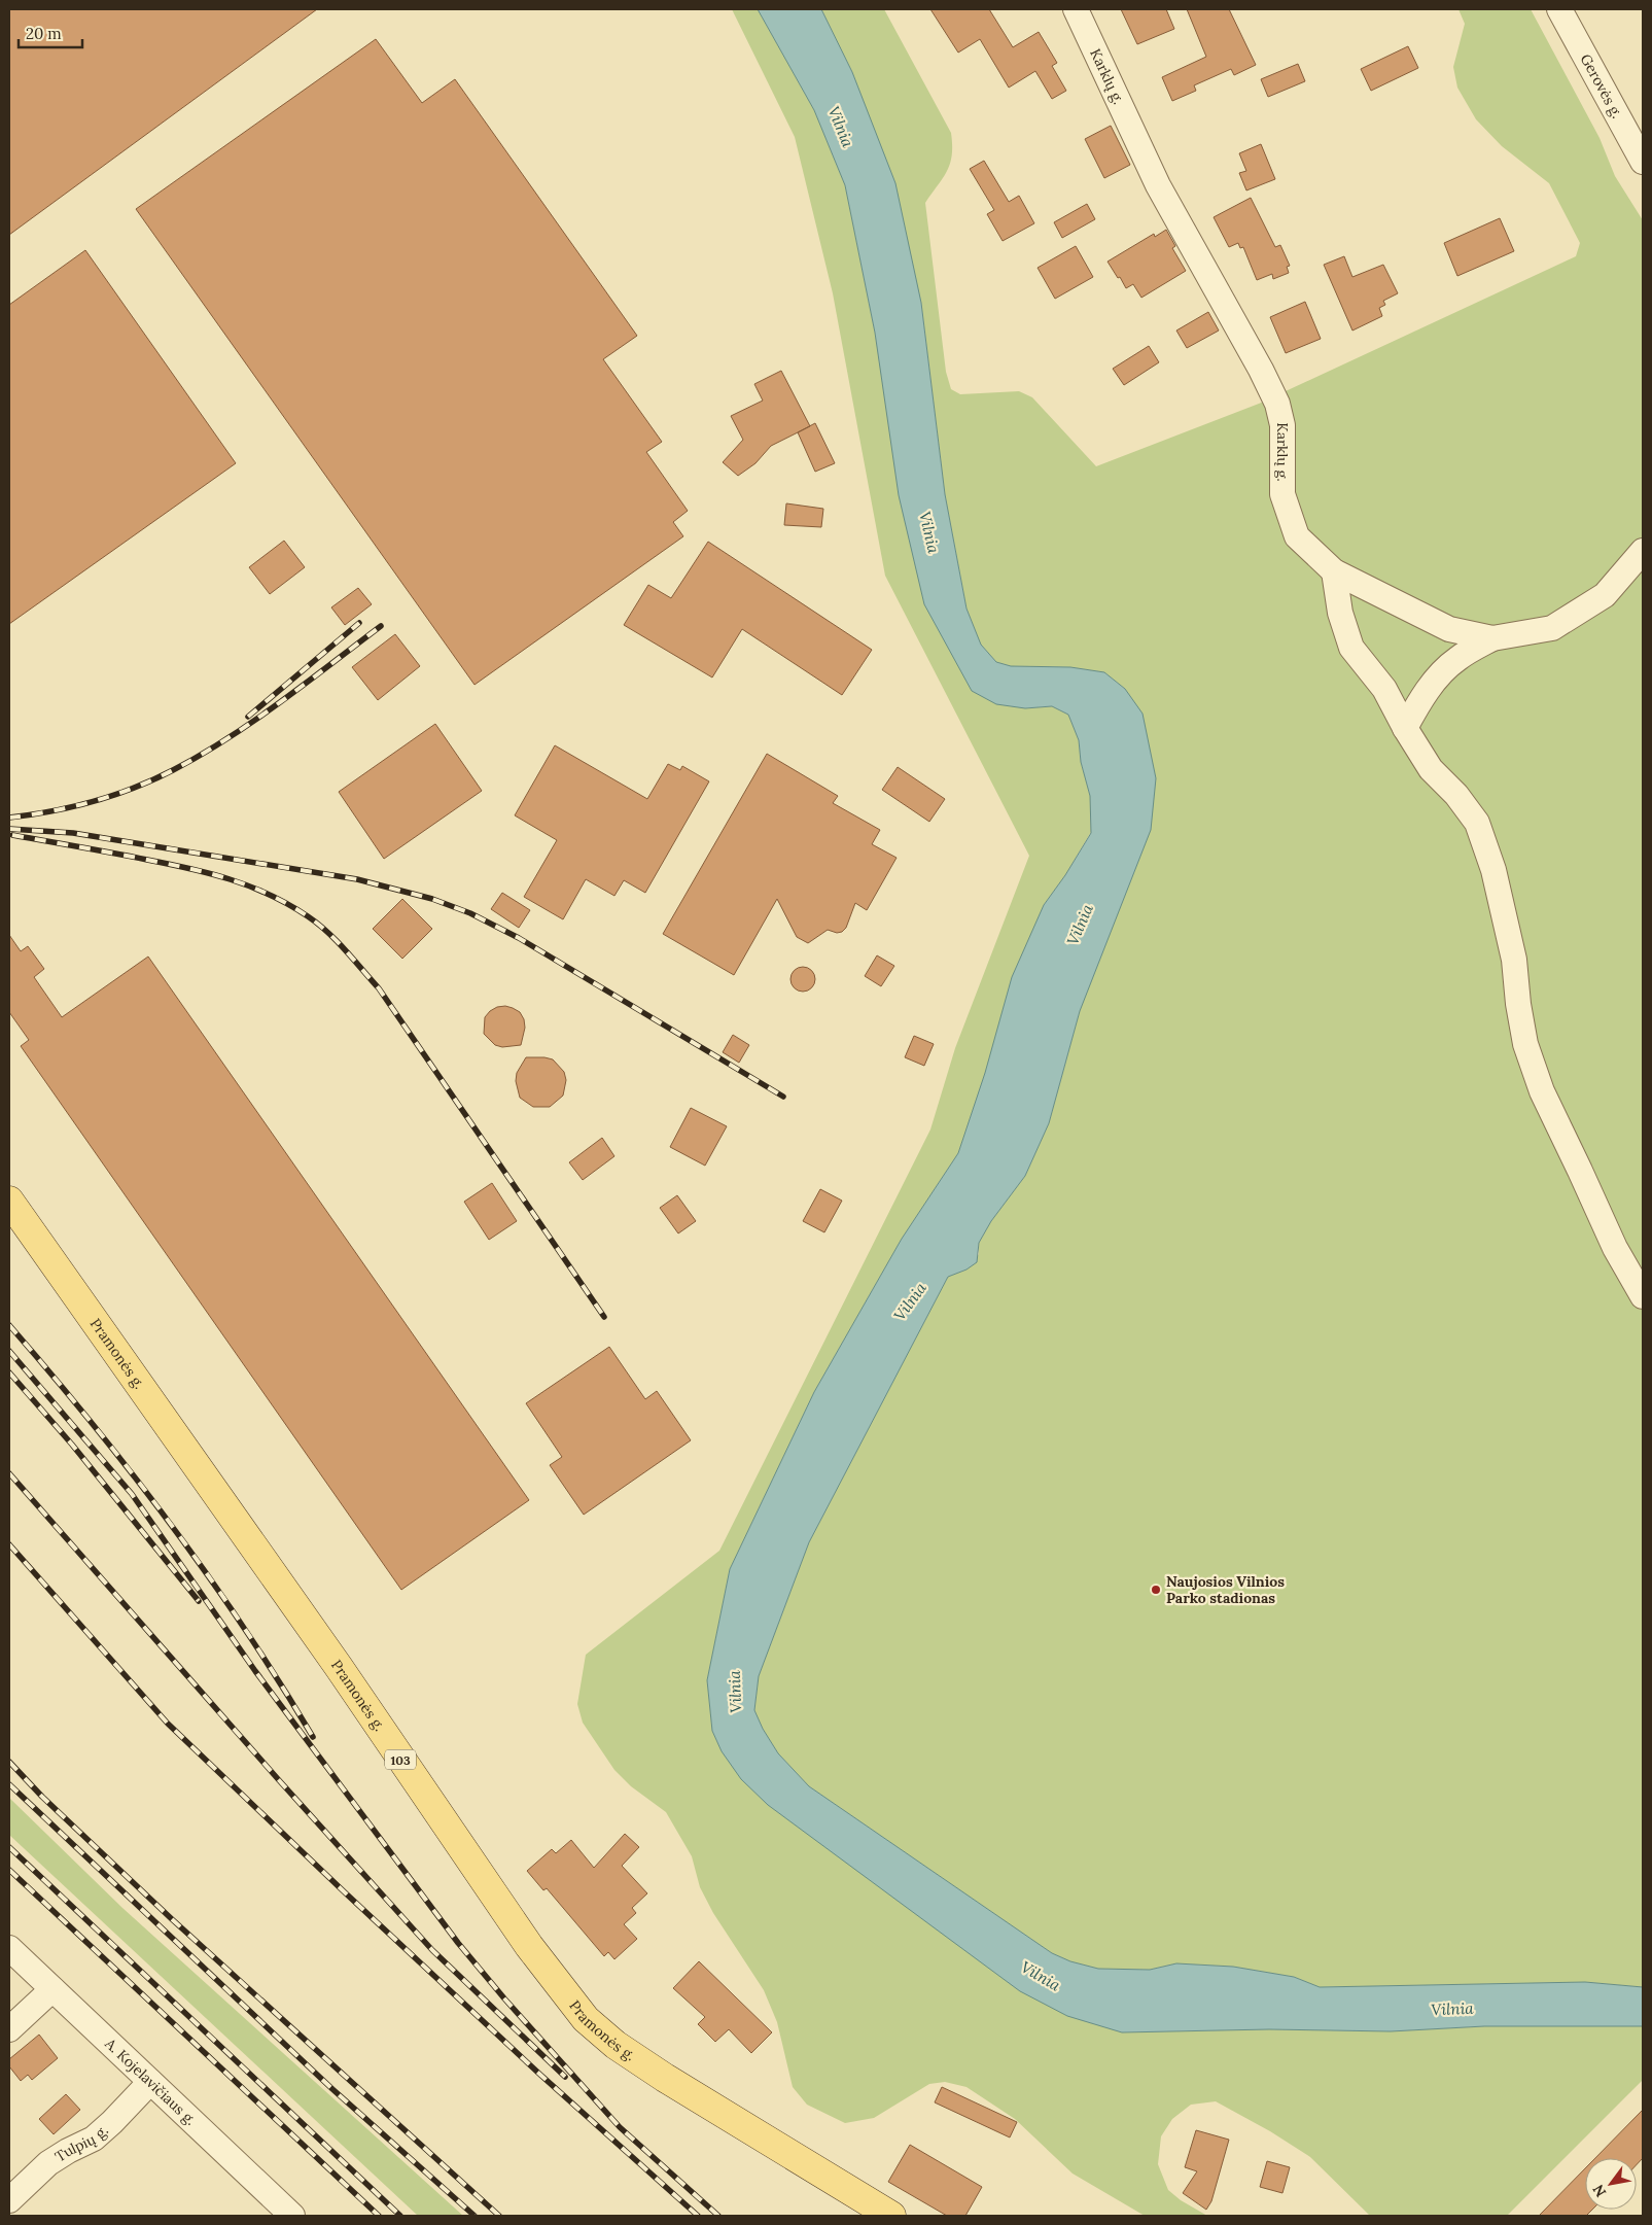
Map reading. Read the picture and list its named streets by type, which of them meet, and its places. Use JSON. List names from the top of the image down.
{
  "streets": {
    "main road": ["Pramonės g.", "103"],
    "street": [
      "Karklų g.",
      "Gerovės g.",
      "A. Kojelavičiaus g.",
      "Tulpių g."
    ]
  },
  "crossings": [
    ["A. Kojelavičiaus g.", "Tulpių g."]
  ],
  "water": ["Vilnia"],
  "places": ["Naujosios Vilnios Parko stadionas"],
  "scale_bar": "20 m",
  "north": "bottom left"
}
